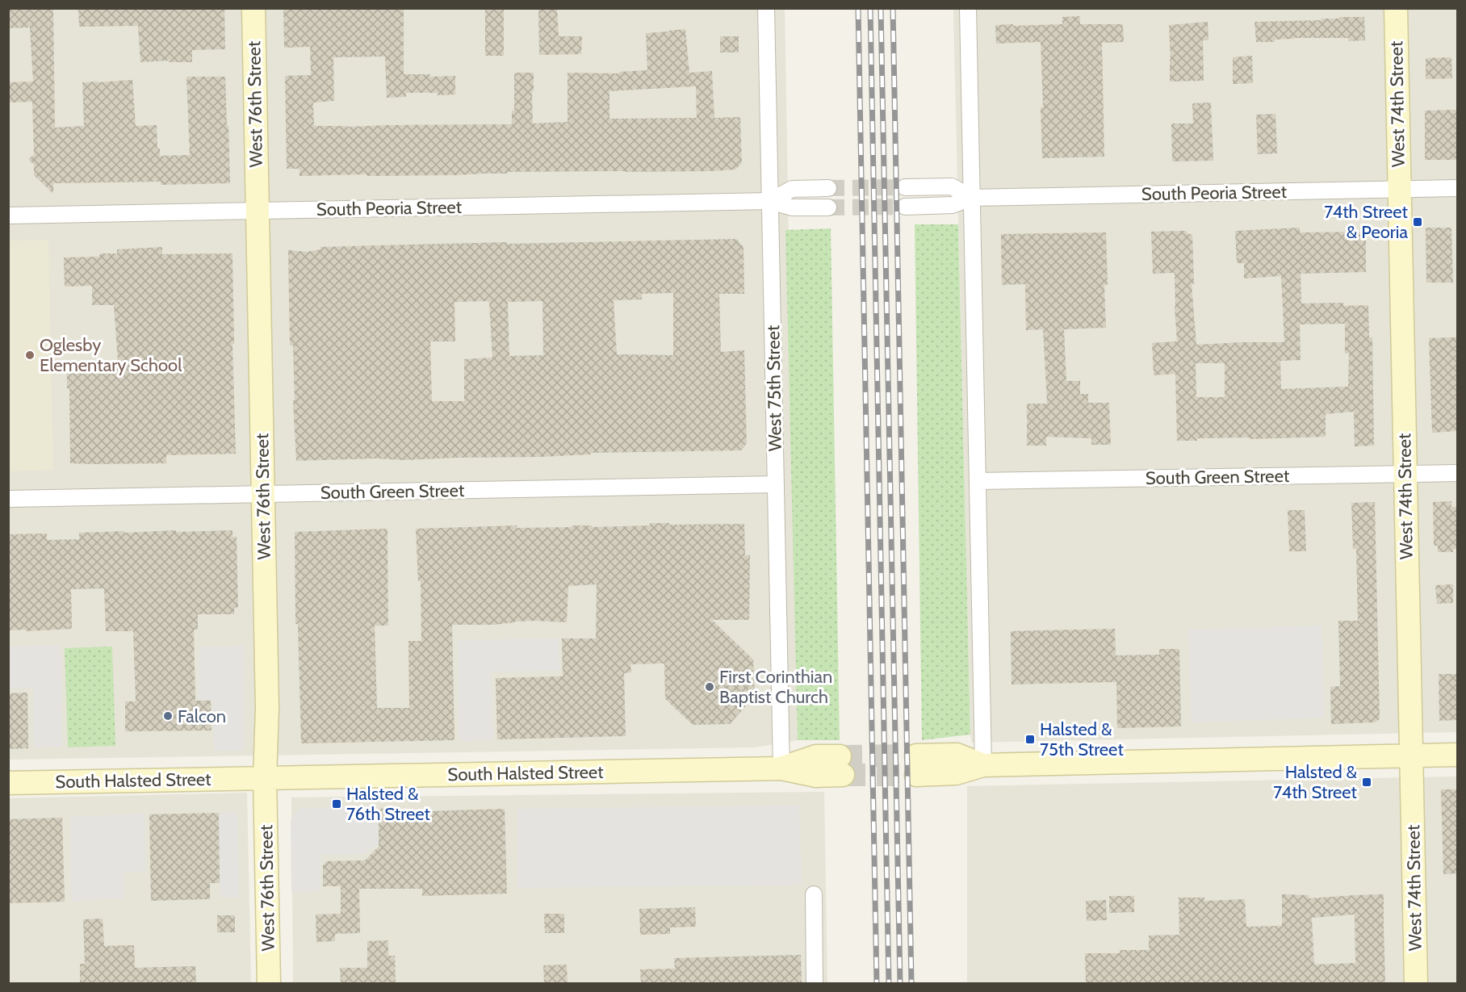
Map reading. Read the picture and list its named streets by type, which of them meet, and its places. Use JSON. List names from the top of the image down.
{
  "streets": {
    "street": [
      "West 76th Street",
      "West 74th Street",
      "South Peoria Street",
      "West 75th Street",
      "South Green Street",
      "South Halsted Street"
    ]
  },
  "crossings": [
    ["West 76th Street", "South Peoria Street"],
    ["West 76th Street", "South Green Street"],
    ["West 76th Street", "South Halsted Street"],
    ["West 74th Street", "South Peoria Street"],
    ["West 74th Street", "South Green Street"],
    ["South Peoria Street", "West 75th Street"],
    ["West 75th Street", "South Green Street"],
    ["West 75th Street", "South Halsted Street"]
  ],
  "places": {
    "transit": [
      "74th Street & Peoria",
      "Halsted & 75th Street",
      "Halsted & 74th Street",
      "Halsted & 76th Street"
    ],
    "other": ["Oglesby Elementary School", "First Corinthian Baptist Church", "Falcon"]
  }
}
